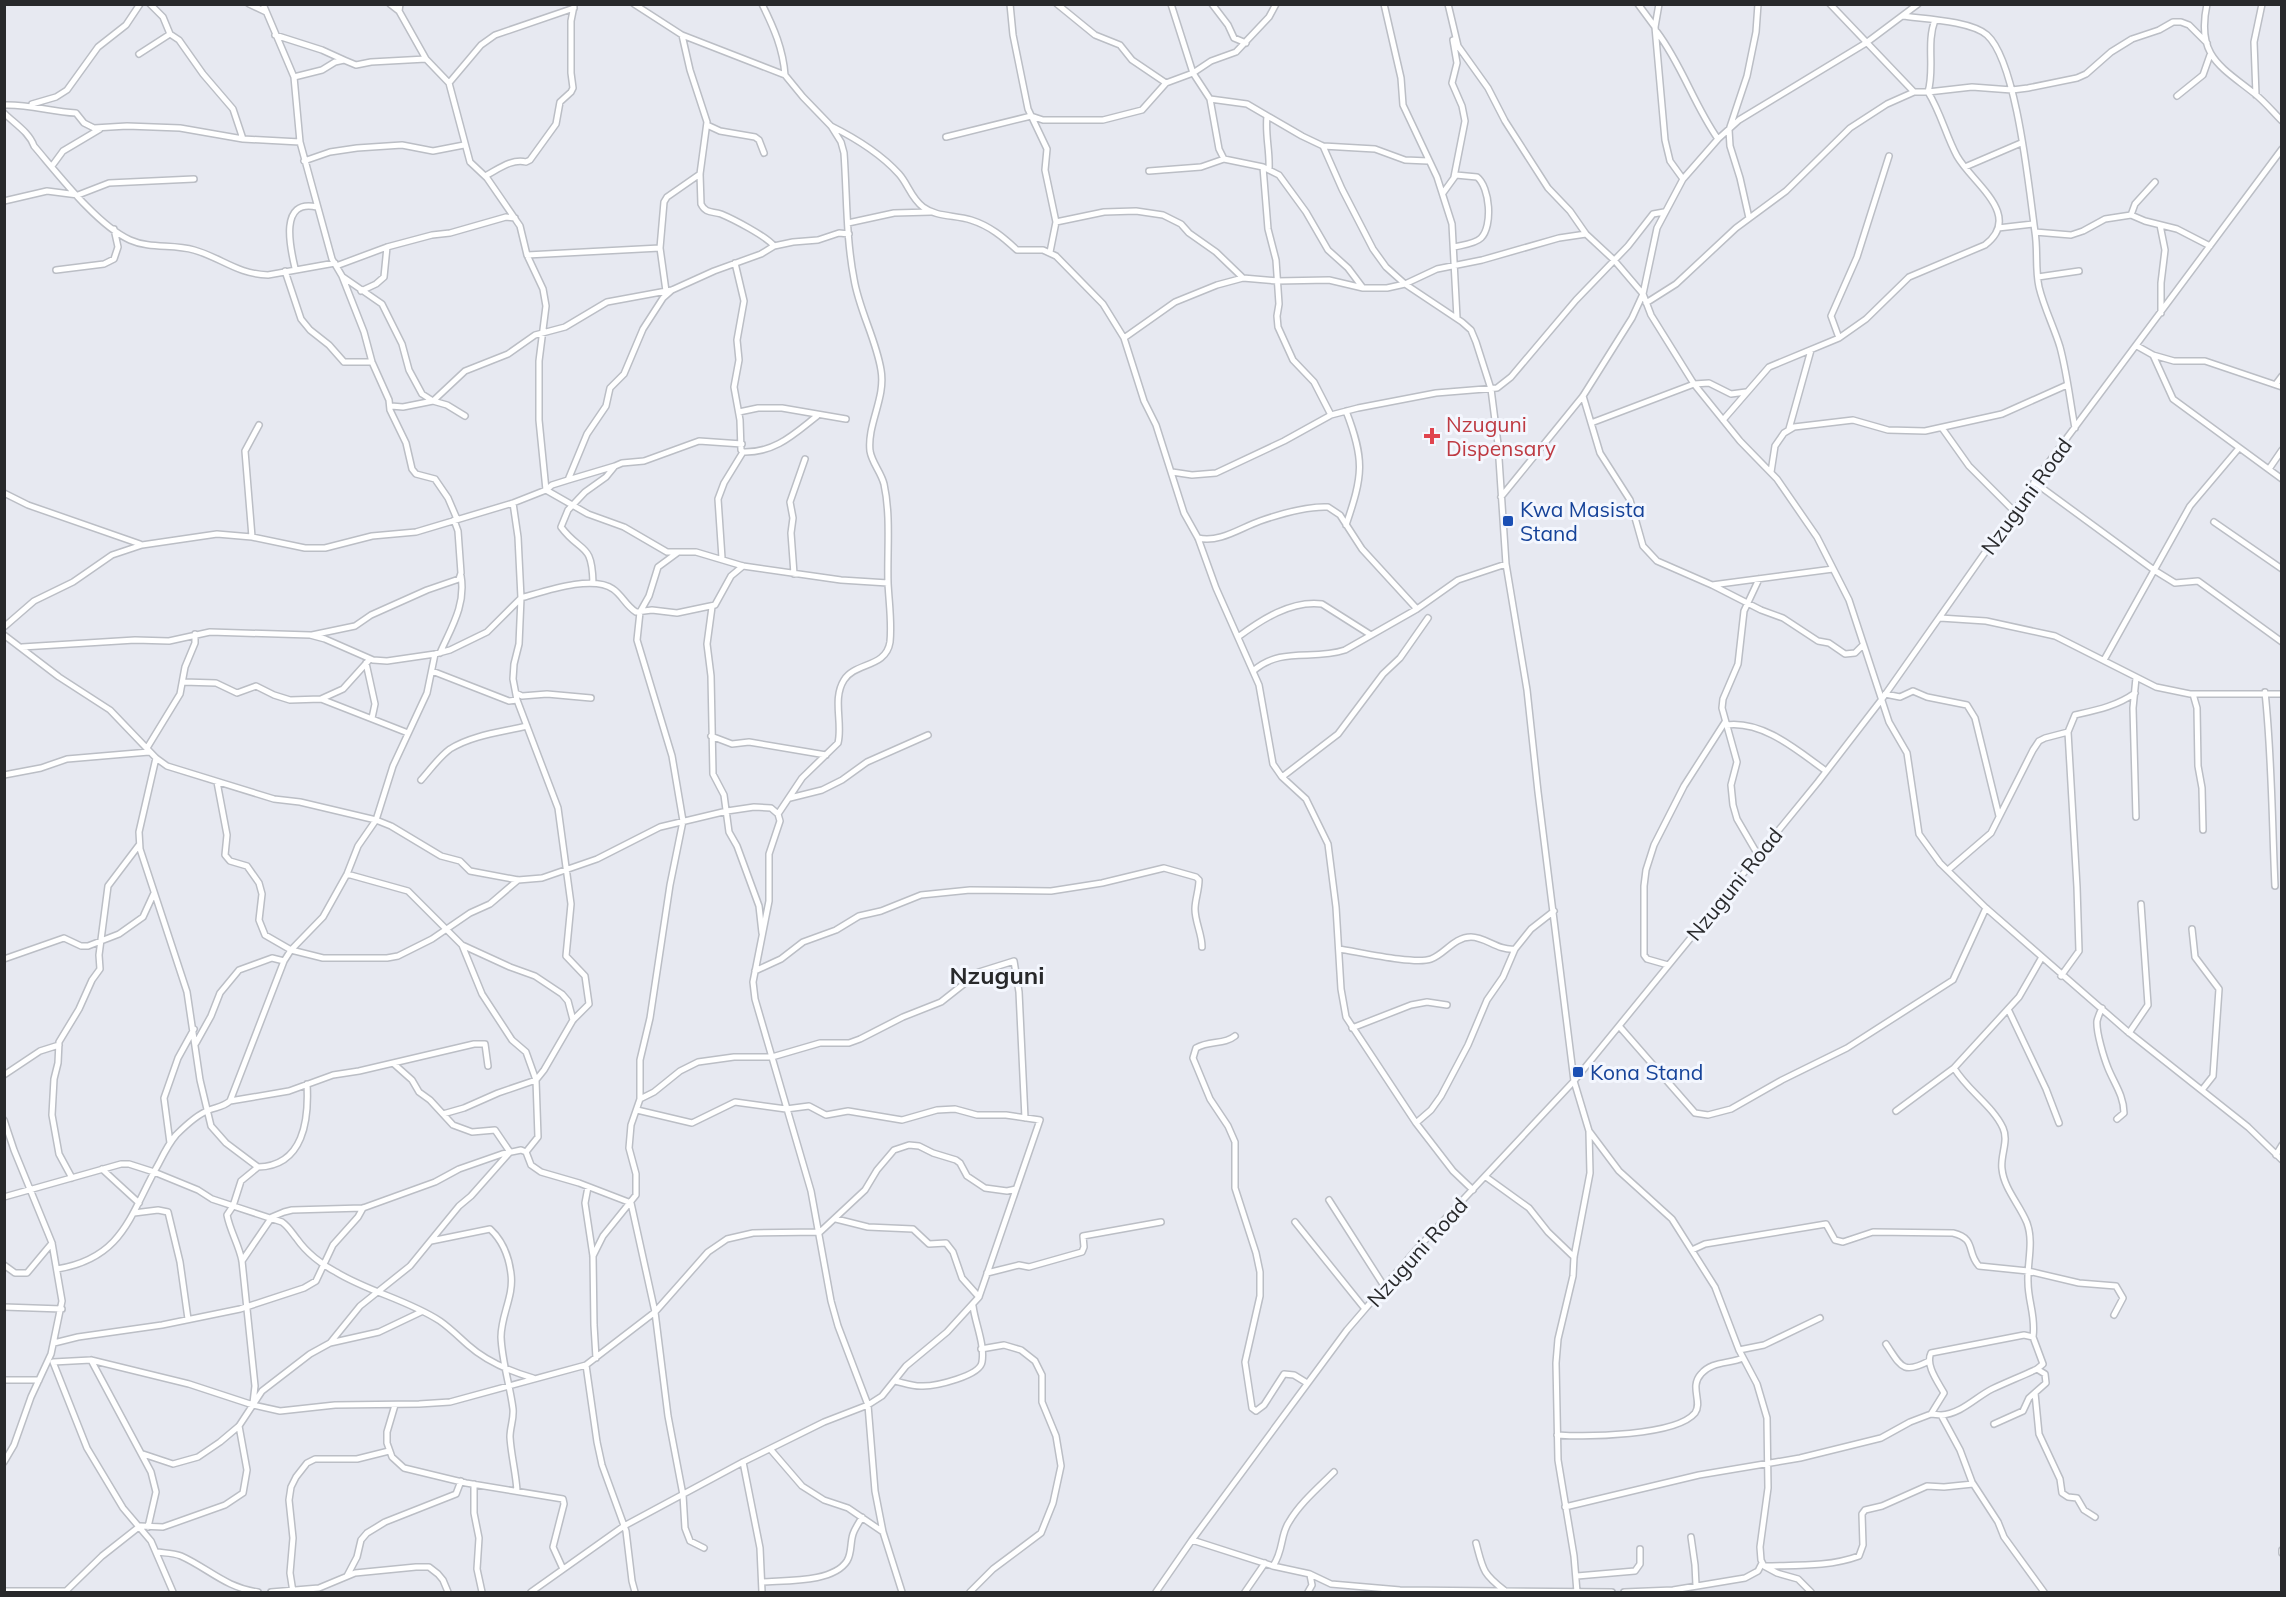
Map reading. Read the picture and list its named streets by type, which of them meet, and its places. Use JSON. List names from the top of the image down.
{
  "streets": {
    "street": ["Nzuguni Road"]
  },
  "districts": ["Nzuguni"],
  "places": {
    "health": ["Nzuguni Dispensary"],
    "transit": ["Kwa Masista Stand", "Kona Stand"]
  }
}
